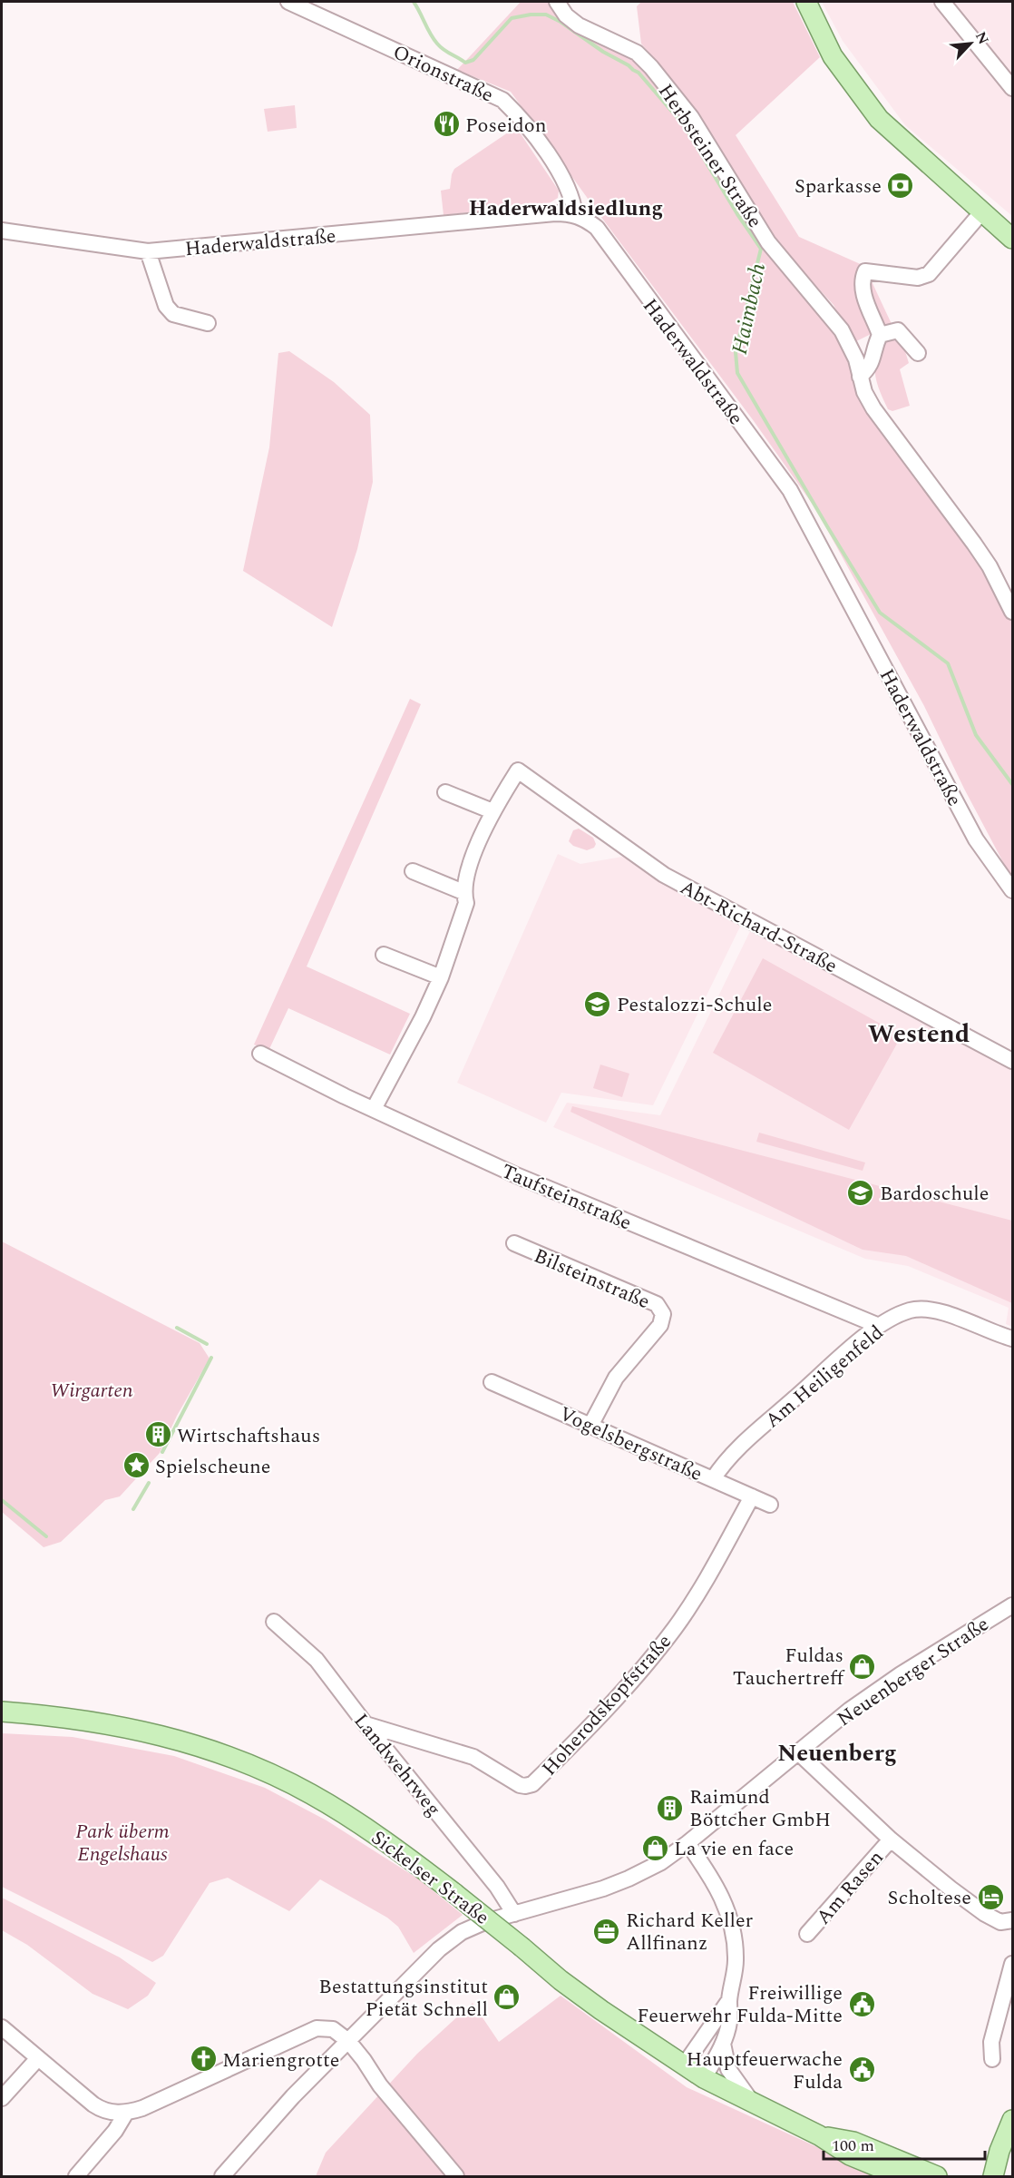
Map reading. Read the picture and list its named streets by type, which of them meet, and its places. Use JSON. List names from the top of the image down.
{
  "streets": {
    "main road": ["Sickelser Straße"],
    "street": [
      "Orionstraße",
      "Herbsteiner Straße",
      "Haderwaldstraße",
      "Abt-Richard-Straße",
      "Taufsteinstraße",
      "Bilsteinstraße",
      "Am Heiligenfeld",
      "Vogelsbergstraße",
      "Neuenberger Straße",
      "Hoherodskopfstraße",
      "Landwehrweg",
      "Am Rasen"
    ]
  },
  "crossings": [
    ["Orionstraße", "Haderwaldstraße"],
    ["Taufsteinstraße", "Am Heiligenfeld"],
    ["Bilsteinstraße", "Vogelsbergstraße"],
    ["Am Heiligenfeld", "Vogelsbergstraße"],
    ["Vogelsbergstraße", "Hoherodskopfstraße"],
    ["Neuenberger Straße", "Landwehrweg"],
    ["Neuenberger Straße", "Am Rasen"],
    ["Hoherodskopfstraße", "Landwehrweg"]
  ],
  "districts": ["Haderwaldsiedlung", "Westend", "Neuenberg"],
  "water": ["Haimbach"],
  "parks": ["Wirgarten", "Park überm Engelshaus"],
  "places": {
    "restaurant": ["Poseidon"],
    "bank": ["Sparkasse"],
    "school or university": ["Pestalozzi-Schule", "Bardoschule"],
    "building": ["Wirtschaftshaus", "Raimund Böttcher GmbH"],
    "place": ["Spielscheune"],
    "shop": ["Fuldas Tauchertreff", "La vie en face", "Bestattungsinstitut Pietät Schnell"],
    "hotel": ["Scholtese"],
    "office": ["Richard Keller Allfinanz"],
    "public building": ["Freiwillige Feuerwehr Fulda-Mitte", "Hauptfeuerwache Fulda"],
    "church": ["Mariengrotte"]
  },
  "scale_bar": "100 m",
  "north": "top right"
}
